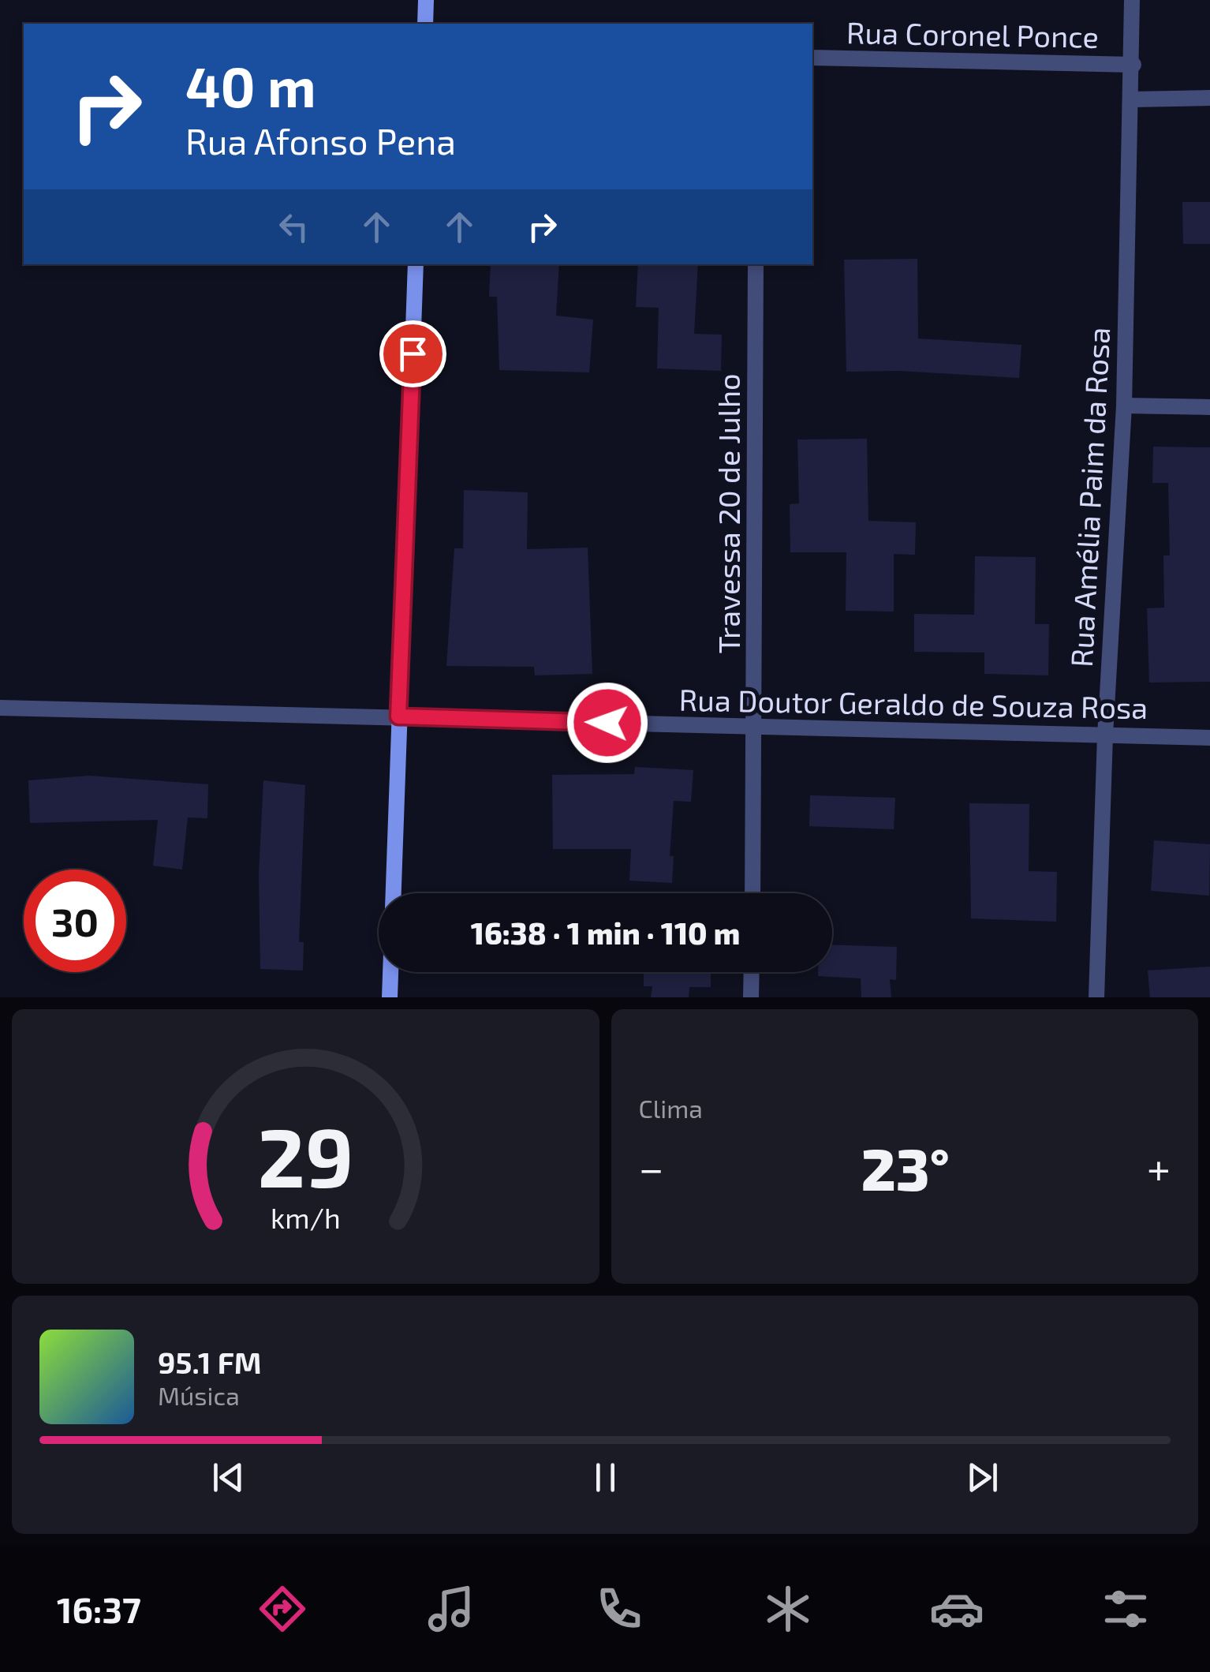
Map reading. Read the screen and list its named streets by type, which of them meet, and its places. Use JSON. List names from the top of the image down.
{
  "streets": {
    "street": [
      "Rua Coronel Ponce",
      "Rua Amélia Paim da Rosa",
      "Travessa 20 de Julho",
      "Rua Doutor Geraldo de Souza Rosa"
    ]
  },
  "crossings": [
    ["Rua Coronel Ponce", "Rua Amélia Paim da Rosa"],
    ["Rua Amélia Paim da Rosa", "Rua Doutor Geraldo de Souza Rosa"],
    ["Travessa 20 de Julho", "Rua Doutor Geraldo de Souza Rosa"]
  ],
  "page": {
    "turn": ["40 m", "Rua Afonso Pena"],
    "limit": "30",
    "trip": "16:38 · 1 min · 110 m",
    "tile": "Clima",
    "heat": ["−", "23°", "+"],
    "song": ["95.1 FM", "Música"],
    "tabs": "16:37",
    "gauge": ["29", "km/h"]
  }
}
